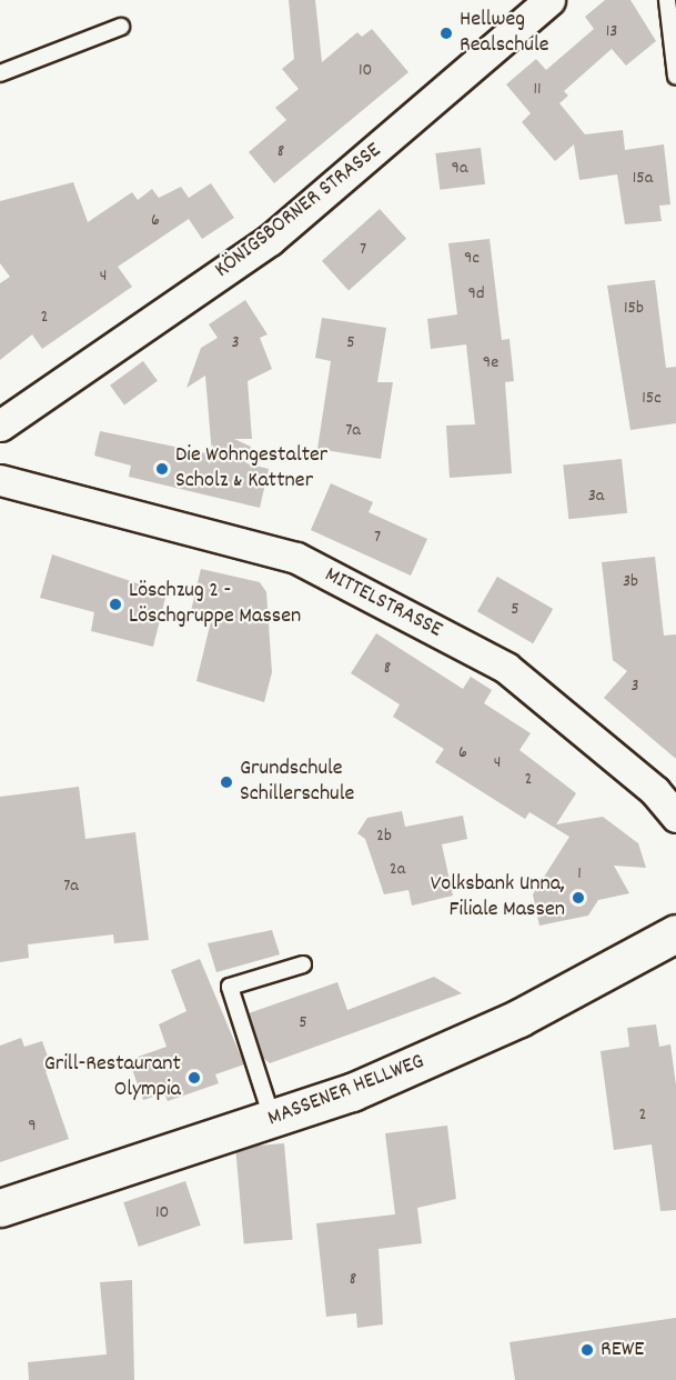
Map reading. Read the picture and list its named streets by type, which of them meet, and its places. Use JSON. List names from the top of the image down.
{
  "streets": {
    "main road": ["MASSENER HELLWEG"],
    "street": ["KÖNIGSBORNER STRASSE", "MITTELSTRASSE"]
  },
  "places": [
    "Hellweg Realschule",
    "Die Wohngestalter Scholz & Kattner",
    "Löschzug 2 - Löschgruppe Massen",
    "Grundschule Schillerschule",
    "Volksbank Unna, Filiale Massen",
    "Grill-Restaurant Olympia",
    "REWE"
  ],
  "house_numbers": [
    "13",
    "10",
    "11",
    "8",
    "9a",
    "15a",
    "6",
    "7",
    "9c",
    "4",
    "9d",
    "15b",
    "2",
    "3",
    "5",
    "9e",
    "15c",
    "7a",
    "3a",
    "7",
    "3b",
    "5",
    "8",
    "3",
    "6",
    "4",
    "2",
    "2b",
    "2a",
    "1",
    "7a",
    "5",
    "2",
    "9",
    "10",
    "8"
  ]
}
